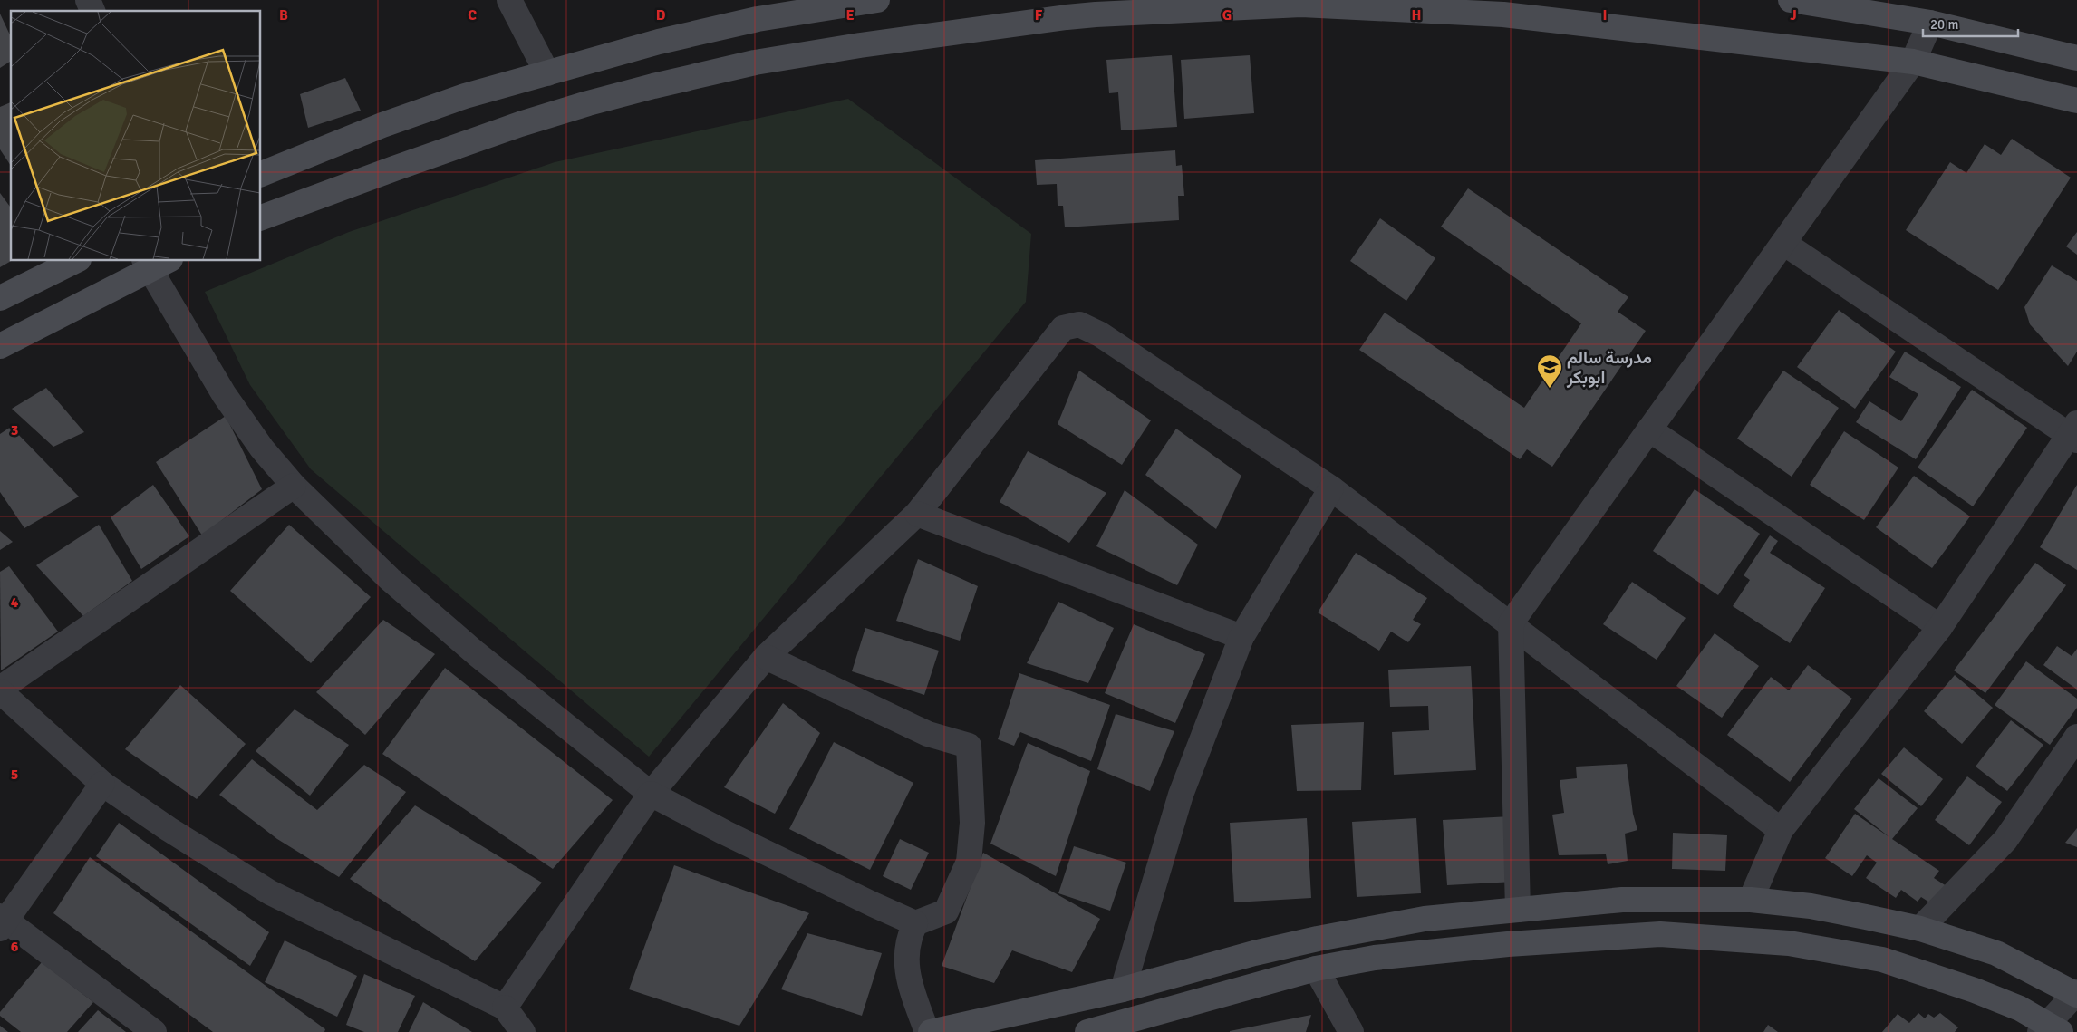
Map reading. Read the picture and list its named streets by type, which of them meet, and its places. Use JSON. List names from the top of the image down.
{
  "places": {
    "school or university": ["مدرسة سالم ابوبكر"]
  },
  "scale_bar": "20 m",
  "grid": {
    "columns": [
      "B",
      "C",
      "D",
      "E",
      "F",
      "G",
      "H",
      "I",
      "J"
    ],
    "rows": [
      "3",
      "4",
      "5",
      "6"
    ]
  }
}
